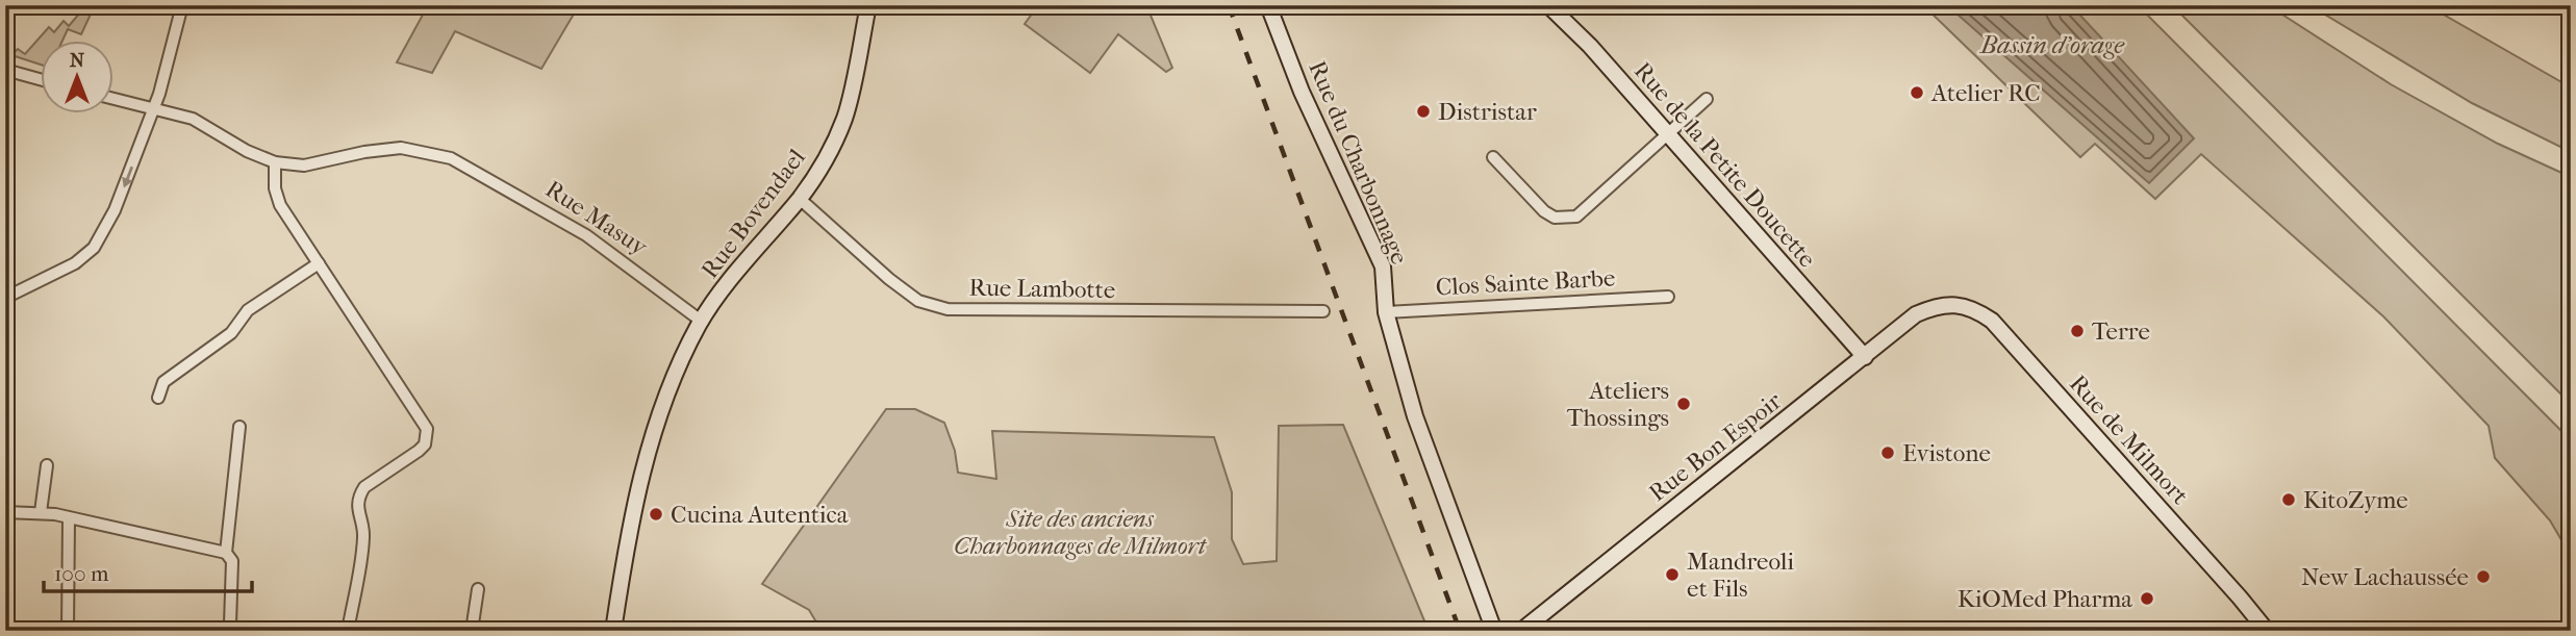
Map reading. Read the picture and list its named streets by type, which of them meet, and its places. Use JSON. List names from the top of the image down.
{
  "streets": {
    "street": [
      "Rue du Charbonnage",
      "Rue de la Petite Doucette",
      "Rue Bovendael",
      "Rue Masuy",
      "Clos Sainte Barbe",
      "Rue Lambotte",
      "Rue de Milmort",
      "Rue Bon Espoir"
    ]
  },
  "crossings": [
    ["Rue du Charbonnage", "Clos Sainte Barbe"],
    ["Rue de la Petite Doucette", "Rue Bon Espoir"],
    ["Rue Bovendael", "Rue Masuy"],
    ["Rue Bovendael", "Rue Lambotte"],
    ["Rue de Milmort", "Rue Bon Espoir"]
  ],
  "water": ["Bassin d'orage"],
  "parks": ["Site des anciens Charbonnages de Milmort"],
  "places": [
    "Atelier RC",
    "Distristar",
    "Terre",
    "Ateliers Thossings",
    "Evistone",
    "KitoZyme",
    "Cucina Autentica",
    "Mandreoli et Fils",
    "New Lachaussée",
    "KiOMed Pharma"
  ],
  "scale_bar": "100 m",
  "north": "top"
}
